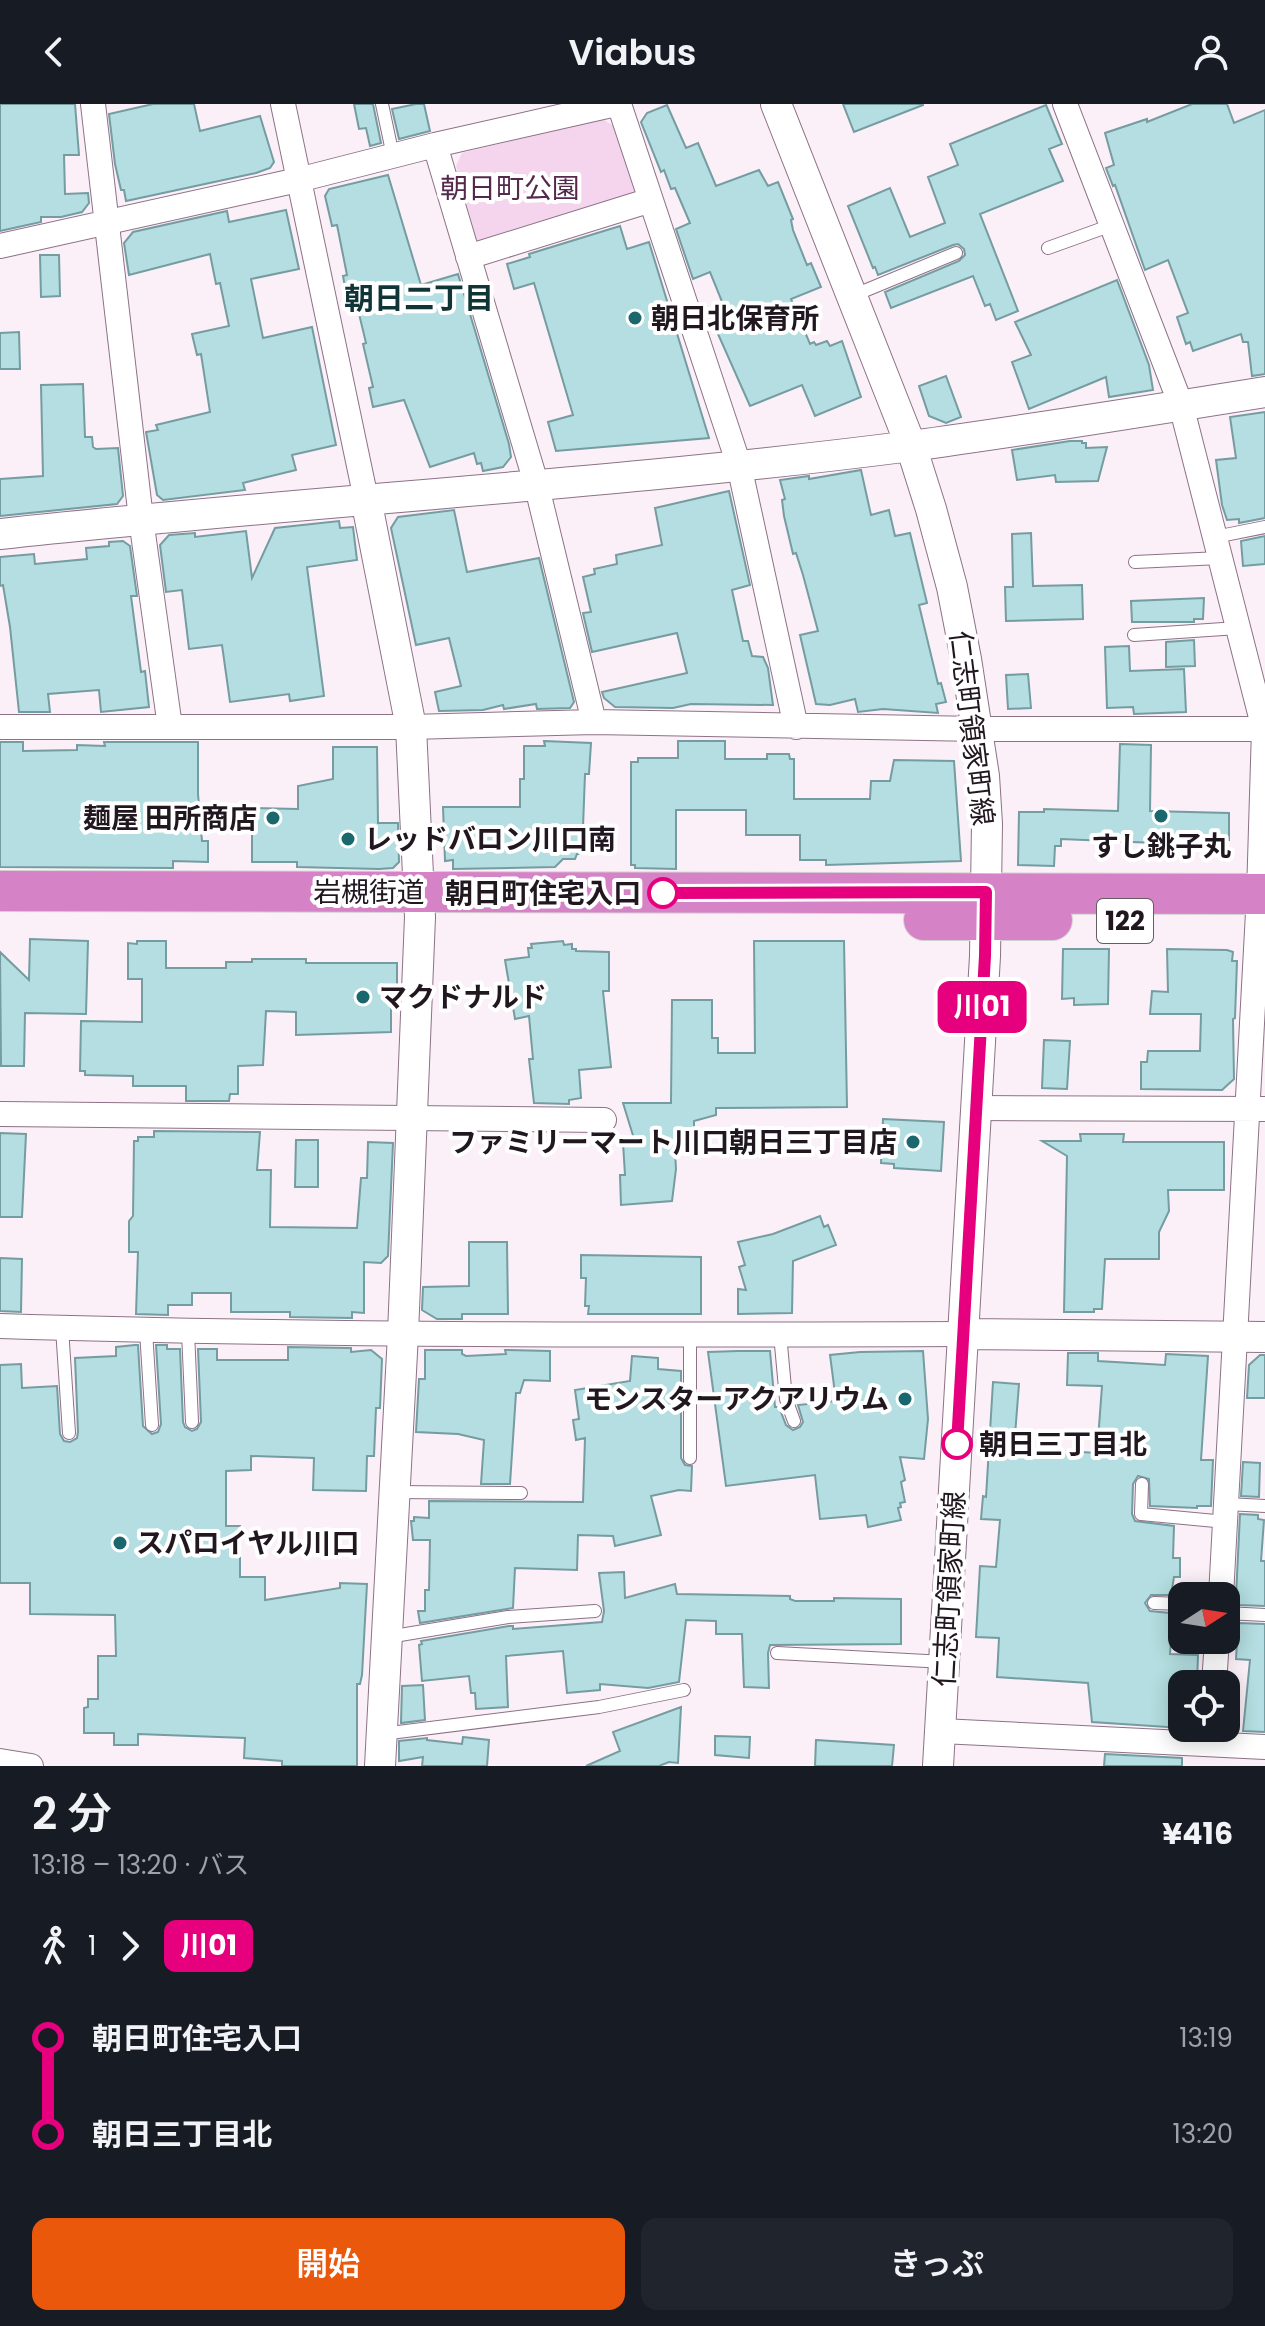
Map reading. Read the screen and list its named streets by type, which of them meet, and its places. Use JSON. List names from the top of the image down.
{
  "streets": {
    "highway": ["岩槻街道", "122"],
    "street": ["仁志町領家町線"]
  },
  "crossings": [
    ["仁志町領家町線", "岩槻街道"]
  ],
  "districts": ["朝日二丁目"],
  "parks": ["朝日町公園"],
  "places": [
    "朝日北保育所",
    "すし銚子丸",
    "麺屋 田所商店",
    "レッドバロン川口南",
    "朝日町住宅入口",
    "マクドナルド",
    "ファミリーマート川口朝日三丁目店",
    "モンスターアクアリウム",
    "朝日三丁目北",
    "スパロイヤル川口"
  ],
  "lines": ["bus line 川01"],
  "north": "right",
  "page": {
    "header": "Viabus",
    "on_map": "川01",
    "heading": ["2 分", "13:18 – 13:20 · バス", "¥416"],
    "legs": ["1", "川01"],
    "list": [
      {
        "name": "朝日町住宅入口",
        "value": "13:19"
      },
      {
        "name": "朝日三丁目北",
        "value": "13:20"
      }
    ],
    "buttons": ["開始", "きっぷ"]
  }
}
